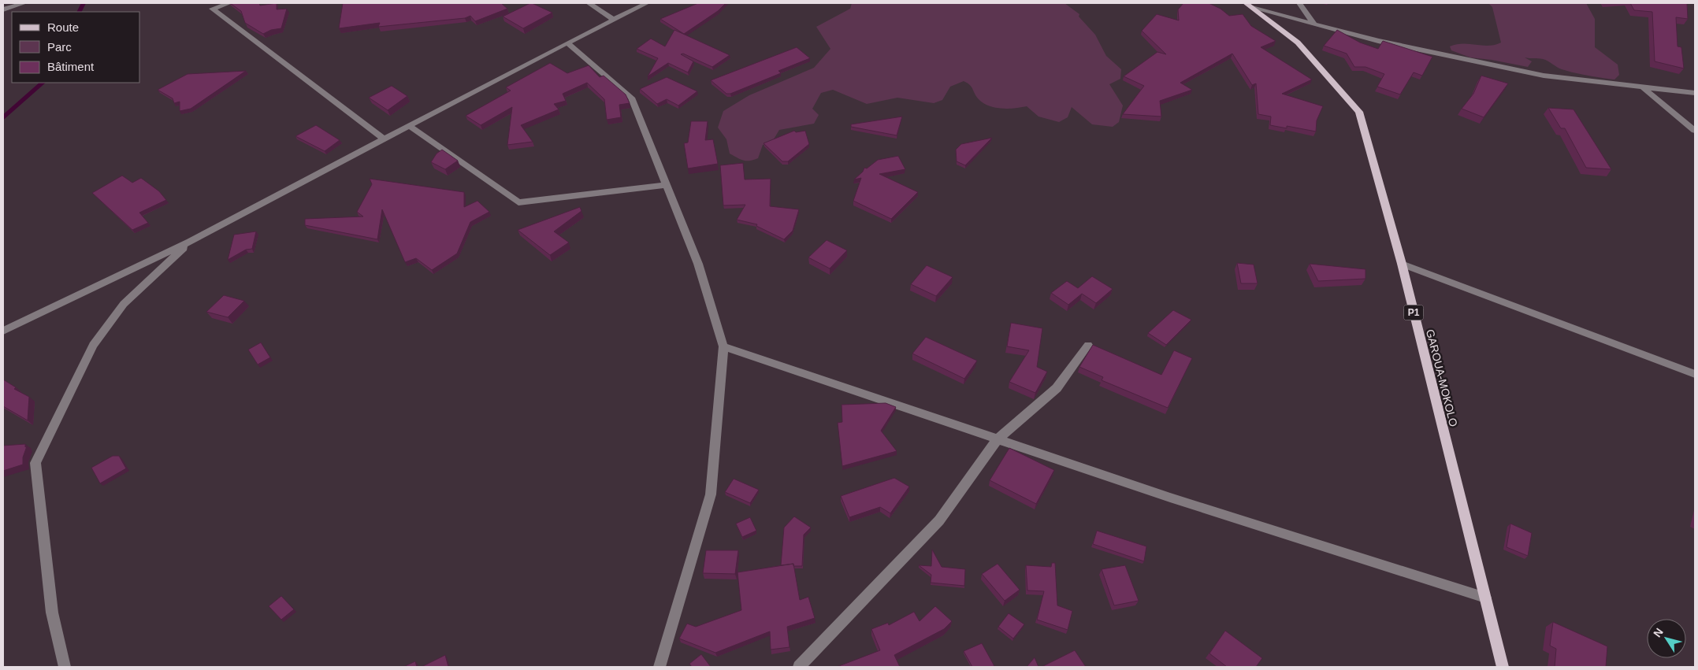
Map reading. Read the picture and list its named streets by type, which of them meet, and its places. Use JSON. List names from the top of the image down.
{
  "streets": {
    "main road": ["P1", "GAROUA-MOKOLO"]
  },
  "legend": ["Route", "Parc", "Bâtiment"],
  "north": "top left"
}
